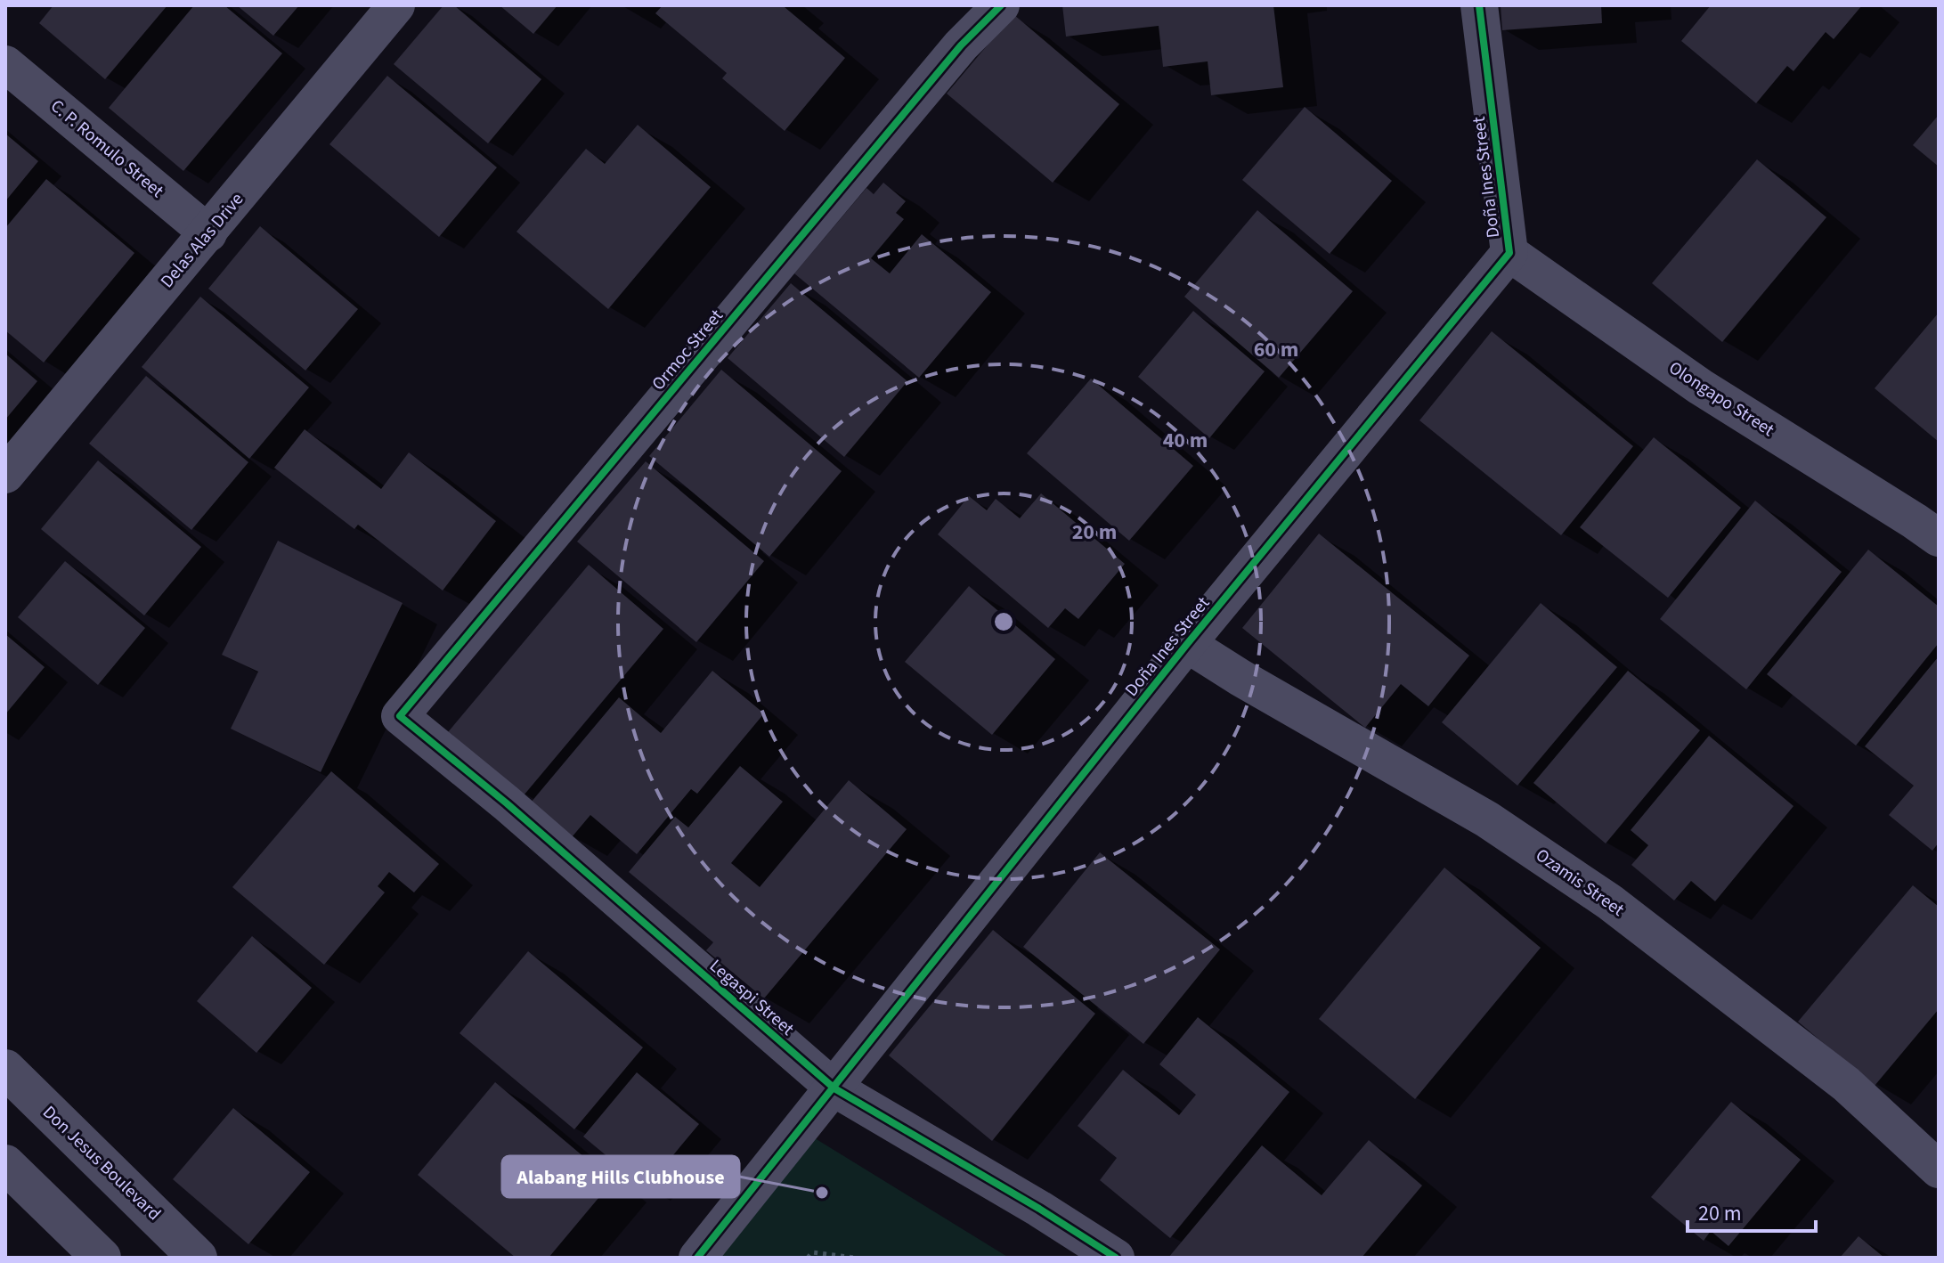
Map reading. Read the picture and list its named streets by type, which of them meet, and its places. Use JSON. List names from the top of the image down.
{
  "streets": {
    "street": [
      "C. P. Romulo Street",
      "Doña Ines Street",
      "Delas Alas Drive",
      "Ormoc Street",
      "Olongapo Street",
      "Ozamis Street",
      "Legaspi Street",
      "Don Jesus Boulevard"
    ]
  },
  "crossings": [
    ["C. P. Romulo Street", "Delas Alas Drive"],
    ["Doña Ines Street", "Olongapo Street"],
    ["Doña Ines Street", "Ozamis Street"],
    ["Doña Ines Street", "Legaspi Street"],
    ["Ormoc Street", "Legaspi Street"]
  ],
  "places": ["Alabang Hills Clubhouse"],
  "scale_bar": "20 m",
  "rings": ["60 m", "40 m", "20 m"]
}
